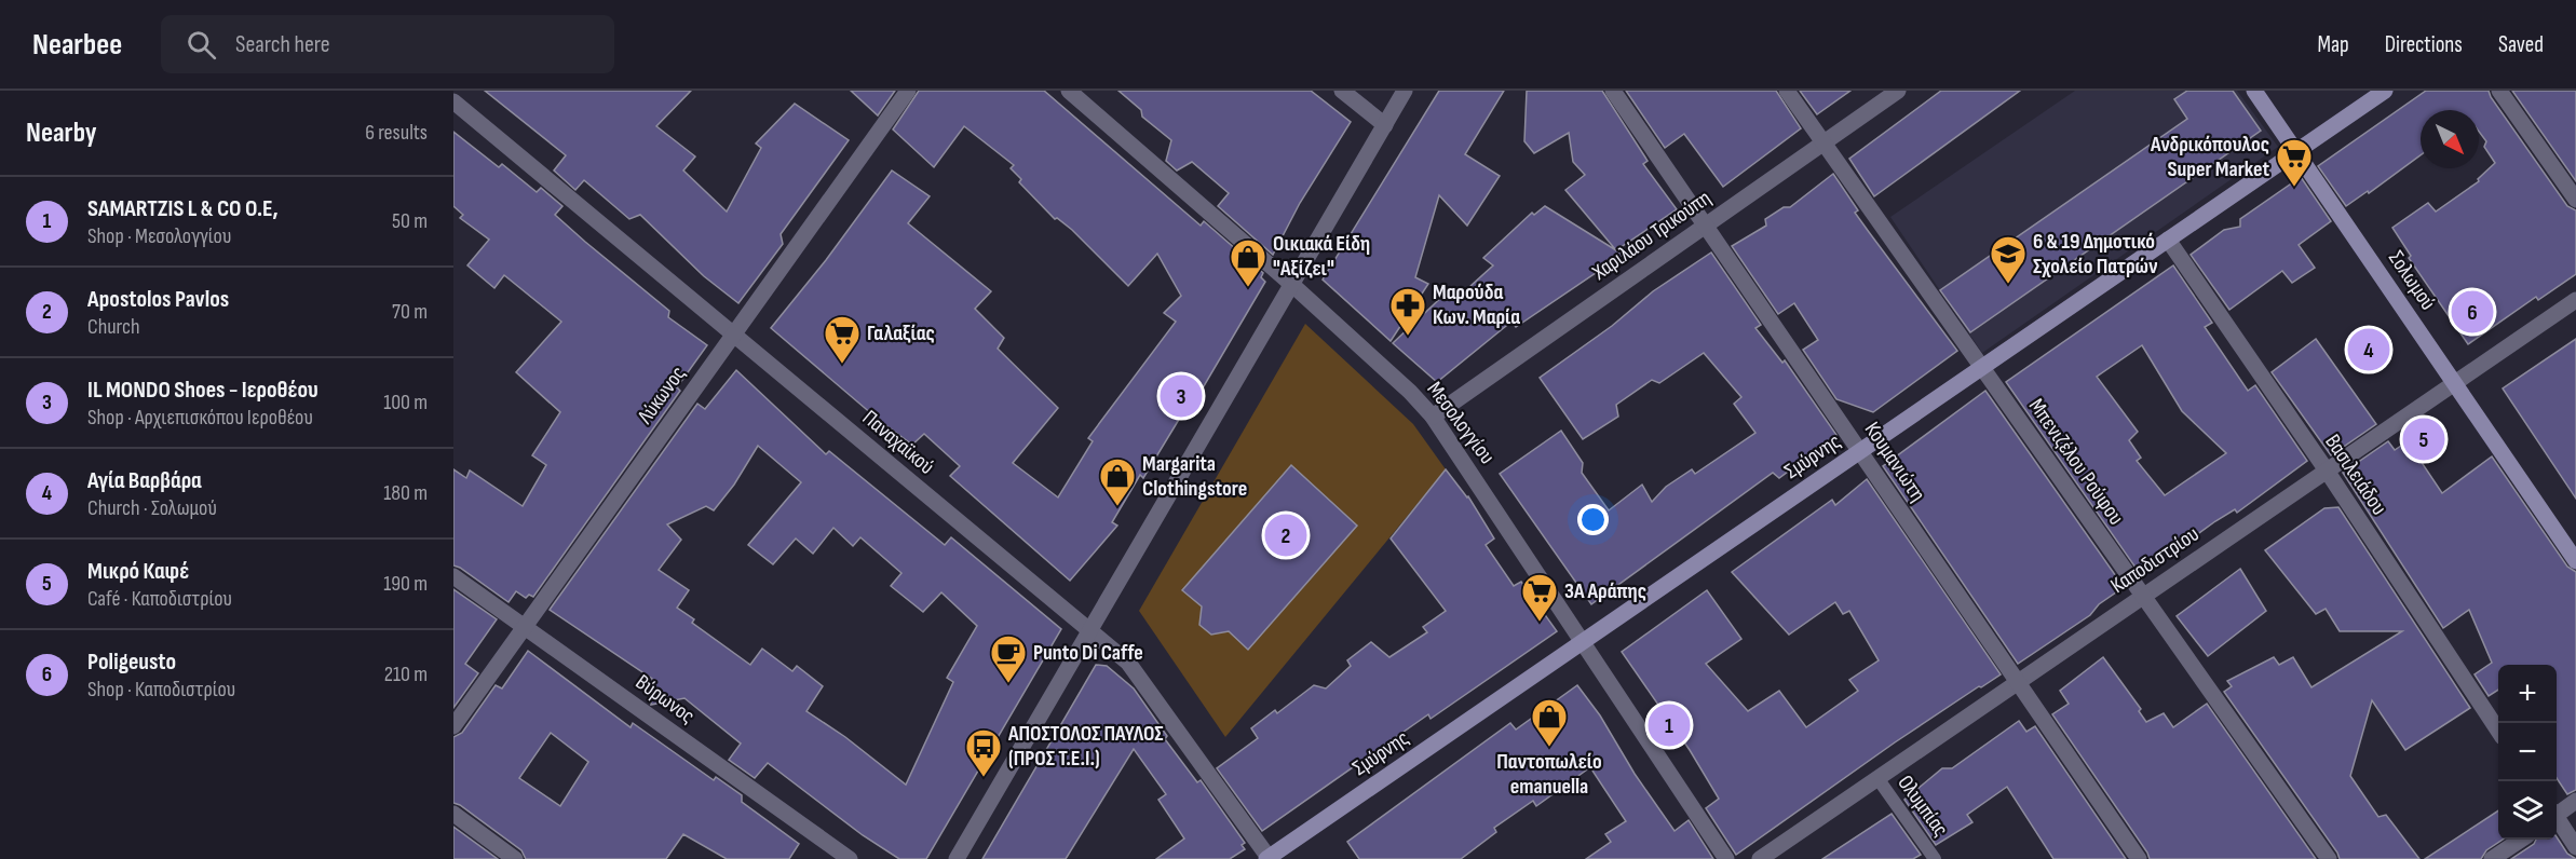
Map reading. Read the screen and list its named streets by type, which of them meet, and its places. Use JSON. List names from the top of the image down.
{
  "streets": {
    "main road": ["Σολωμού", "Σμύρνης"],
    "street": [
      "Χαριλάου Τρικούπη",
      "Λύκωνος",
      "Μεσολογγίου",
      "Παναχαϊκού",
      "Κουμανιώτη",
      "Μπενιζέλου Ρούφου",
      "Βασιλειάδου",
      "Καποδιστρίου",
      "Βύρωνος"
    ],
    "lane": ["Ολυμπίας"]
  },
  "crossings": [
    ["Χαριλάου Τρικούπη", "Μεσολογγίου"],
    ["Χαριλάου Τρικούπη", "Κουμανιώτη"],
    ["Χαριλάου Τρικούπη", "Μπενιζέλου Ρούφου"],
    ["Σολωμού", "Σμύρνης"],
    ["Σολωμού", "Καποδιστρίου"],
    ["Λύκωνος", "Παναχαϊκού"],
    ["Λύκωνος", "Βύρωνος"],
    ["Μεσολογγίου", "Σμύρνης"],
    ["Παναχαϊκού", "Σμύρνης"],
    ["Σμύρνης", "Κουμανιώτη"],
    ["Σμύρνης", "Μπενιζέλου Ρούφου"],
    ["Σμύρνης", "Βασιλειάδου"],
    ["Κουμανιώτη", "Καποδιστρίου"],
    ["Μπενιζέλου Ρούφου", "Καποδιστρίου"],
    ["Βασιλειάδου", "Καποδιστρίου"],
    ["Καποδιστρίου", "Ολυμπίας"]
  ],
  "places": {
    "supermarket": ["Ανδρικόπουλος Super Market", "Γαλαξίας", "3Α Αράπης"],
    "school or university": ["6 & 19 Δημοτικό Σχολείο Πατρών"],
    "shop": ["Οικιακά Είδη \"Αξίζει\"", "Margarita Clothingstore", "Παντοπωλείο emanuella"],
    "pharmacy": ["Μαρούδα Κων. Μαρία"],
    "cafe": ["Punto Di Caffe"],
    "bus stop": ["ΑΠΟΣΤΟΛΟΣ ΠΑΥΛΟΣ (ΠΡΟΣ Τ.Ε.Ι.)"]
  },
  "north": "bottom right",
  "page": {
    "header": "Nearbee",
    "search": "Search here",
    "nav": ["Map", "Directions", "Saved"],
    "heading": ["Nearby", "6 results"],
    "list": [
      {
        "mark": "1",
        "name": "SAMARTZIS L & CO O.E,",
        "note": "Shop · Μεσολογγίου",
        "value": "50 m"
      },
      {
        "mark": "2",
        "name": "Apostolos Pavlos",
        "note": "Church",
        "value": "70 m"
      },
      {
        "mark": "3",
        "name": "IL MONDO Shoes - Ιεροθέου",
        "note": "Shop · Αρχιεπισκόπου Ιεροθέου",
        "value": "100 m"
      },
      {
        "mark": "4",
        "name": "Αγία Βαρβάρα",
        "note": "Church · Σολωμού",
        "value": "180 m"
      },
      {
        "mark": "5",
        "name": "Μικρό Καφέ",
        "note": "Café · Καποδιστρίου",
        "value": "190 m"
      },
      {
        "mark": "6",
        "name": "Poligeusto",
        "note": "Shop · Καποδιστρίου",
        "value": "210 m"
      }
    ],
    "pins": [
      "6",
      "4",
      "3",
      "5",
      "2",
      "1"
    ],
    "map_buttons": ["+", "−"]
  }
}
